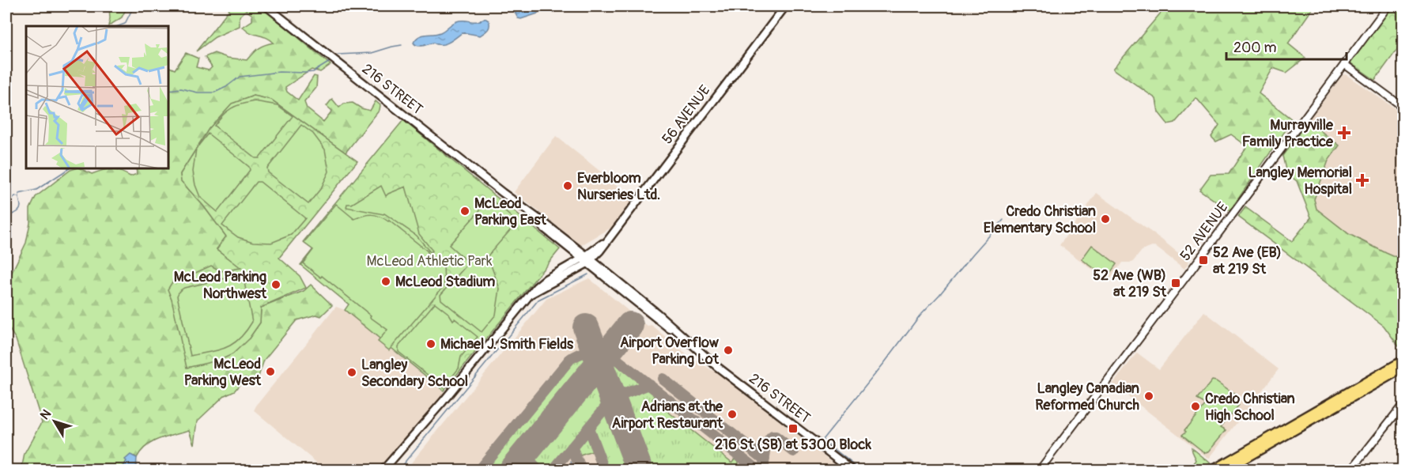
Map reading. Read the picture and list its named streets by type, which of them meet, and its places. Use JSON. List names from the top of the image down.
{
  "streets": {
    "main road": ["216 STREET", "56 AVENUE"],
    "street": ["52 AVENUE"]
  },
  "crossings": [
    ["216 STREET", "56 AVENUE"]
  ],
  "parks": ["McLeod Athletic Park"],
  "places": {
    "health": ["Murrayville Family Practice", "Langley Memorial Hospital"],
    "other": [
      "Everbloom Nurseries Ltd.",
      "McLeod Parking East",
      "Credo Christian Elementary School",
      "McLeod Stadium",
      "McLeod Parking Northwest",
      "Michael J. Smith Fields",
      "Airport Overflow Parking Lot",
      "McLeod Parking West",
      "Langley Secondary School",
      "Langley Canadian Reformed Church",
      "Credo Christian High School",
      "Adrians at the Airport Restaurant"
    ],
    "transit": ["52 Ave (EB) at 219 St", "52 Ave (WB) at 219 St", "216 St (SB) at 5300 Block"]
  },
  "scale_bar": "200 m",
  "north": "top left"
}
